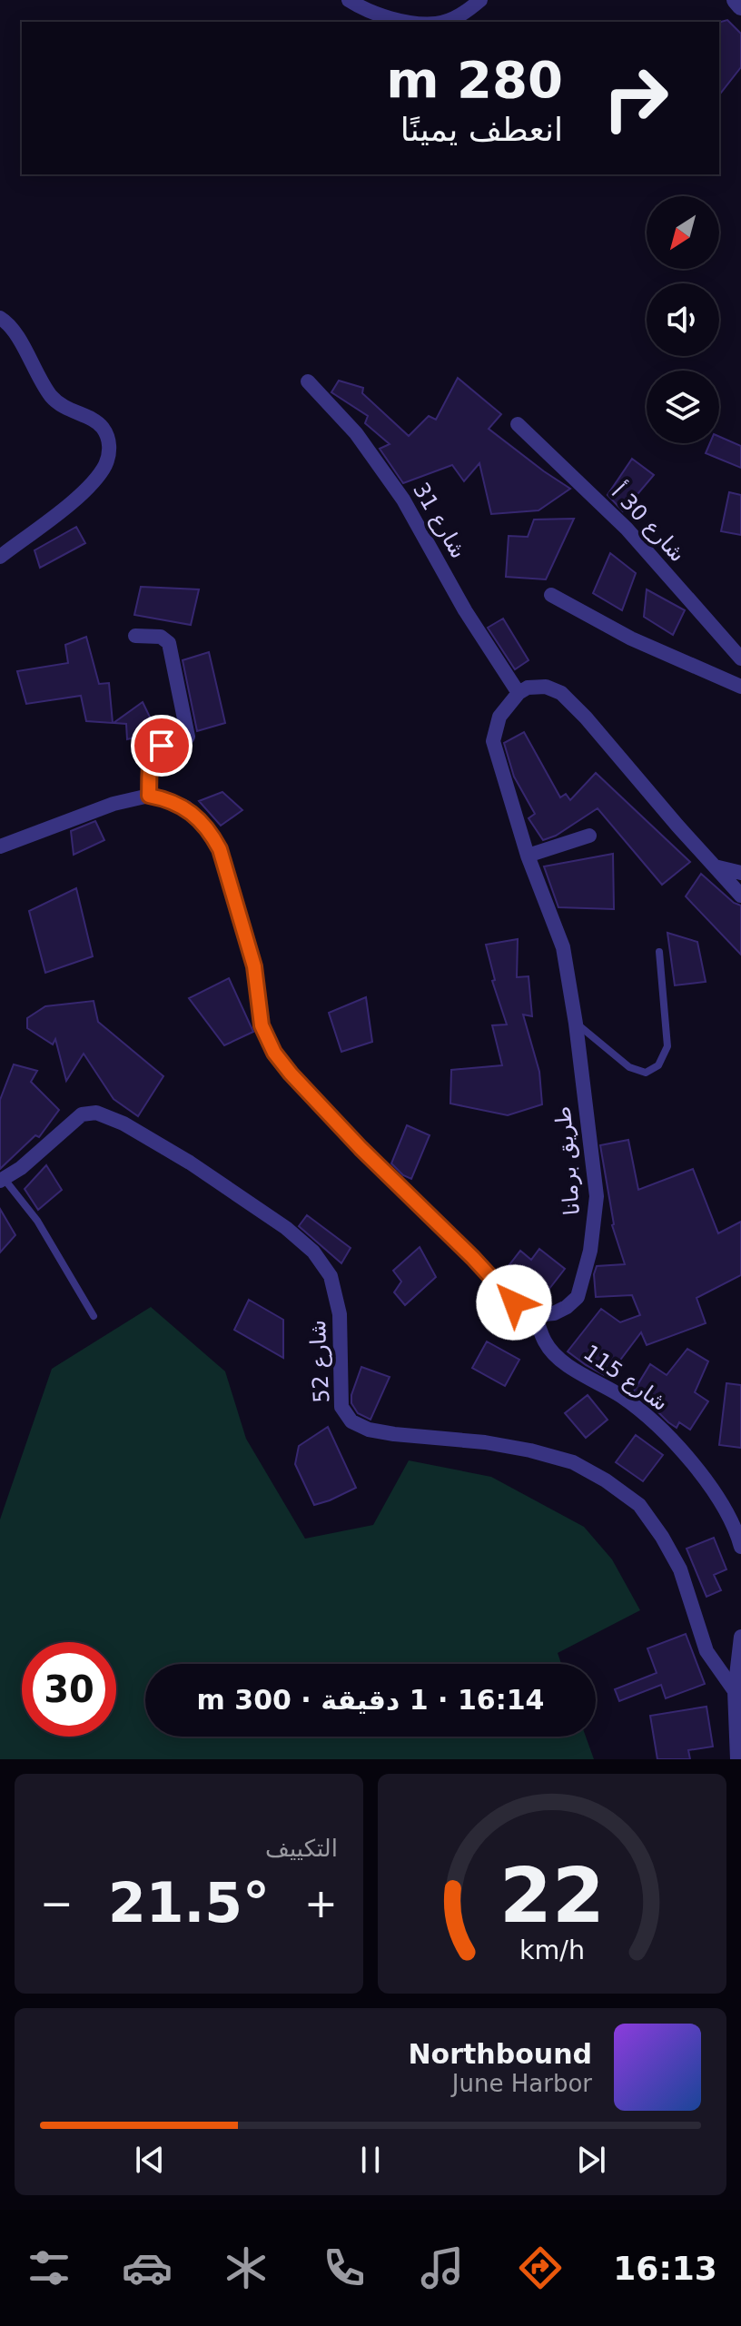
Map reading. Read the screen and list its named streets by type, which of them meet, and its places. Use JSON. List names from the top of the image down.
{
  "streets": {
    "street": [
      "شارع 31",
      "شارع 30 أ",
      "طريق برمانا",
      "شارع 52",
      "شارع 115"
    ]
  },
  "crossings": [
    ["شارع 31", "طريق برمانا"],
    ["طريق برمانا", "شارع 115"]
  ],
  "north": "bottom left",
  "page": {
    "turn": ["280 m", "انعطف يمينًا"],
    "limit": "30",
    "trip": "16:14 · 1 دقيقة · 300 m",
    "tile": "التكييف",
    "heat": ["−", "21.5°", "+"],
    "song": ["Northbound", "June Harbor"],
    "tabs": "16:13",
    "gauge": ["22", "km/h"]
  }
}
